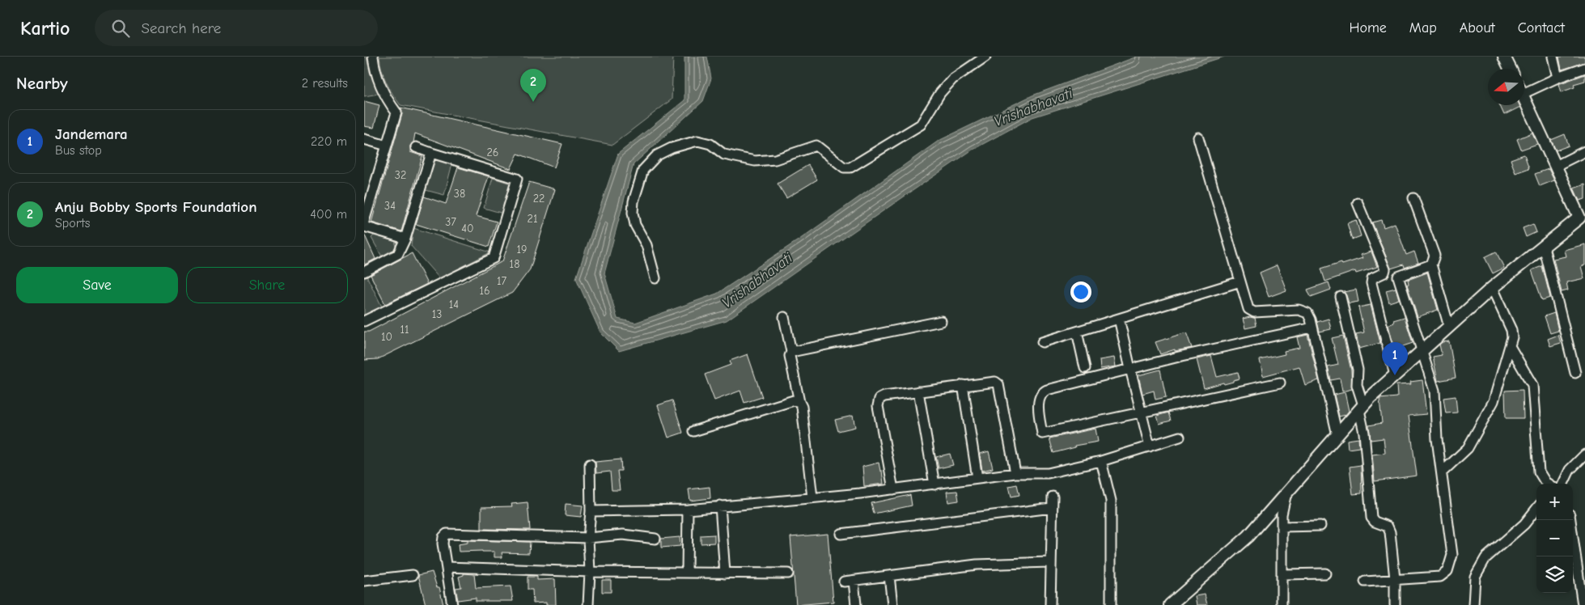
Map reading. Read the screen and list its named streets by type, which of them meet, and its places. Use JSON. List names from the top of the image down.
{
  "water": ["Vrishabhavati"],
  "house_numbers": [
    "26",
    "32",
    "38",
    "22",
    "34",
    "21",
    "37",
    "40",
    "19",
    "18",
    "17",
    "16",
    "14",
    "13",
    "11",
    "10"
  ],
  "north": "left",
  "page": {
    "header": "Kartio",
    "search": "Search here",
    "nav": [
      "Home",
      "Map",
      "About",
      "Contact"
    ],
    "heading": ["Nearby", "2 results"],
    "pins": ["2", "1"],
    "list": [
      {
        "mark": "1",
        "name": "Jandemara",
        "note": "Bus stop",
        "value": "220 m"
      },
      {
        "mark": "2",
        "name": "Anju Bobby Sports Foundation",
        "note": "Sports",
        "value": "400 m"
      }
    ],
    "buttons": ["Save", "Share"],
    "map_buttons": ["+", "−"]
  }
}
